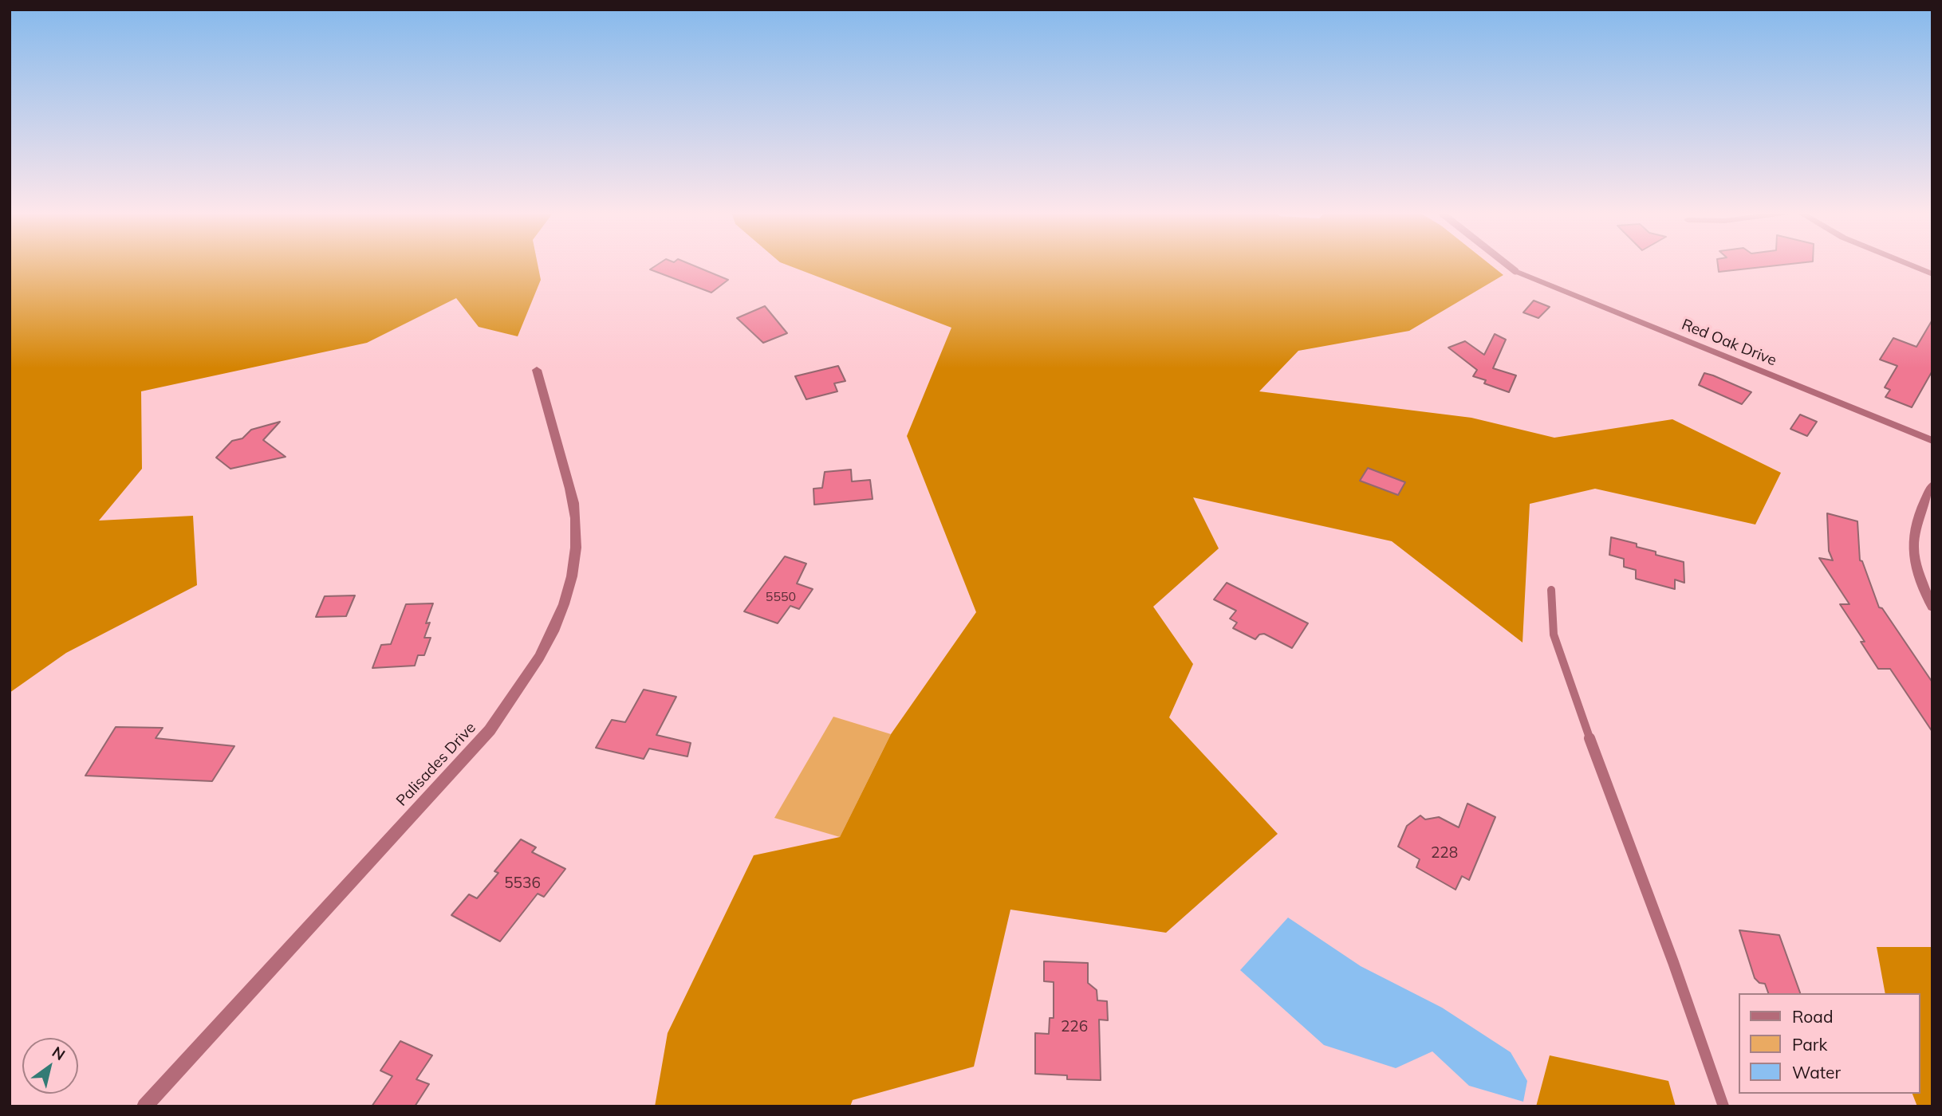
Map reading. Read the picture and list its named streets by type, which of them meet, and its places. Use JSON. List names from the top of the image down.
{
  "streets": {
    "street": ["Red Oak Drive", "Palisades Drive"]
  },
  "house_numbers": [
    "5550",
    "228",
    "5536",
    "226"
  ],
  "legend": ["Road", "Park", "Water"],
  "north": "top right"
}
